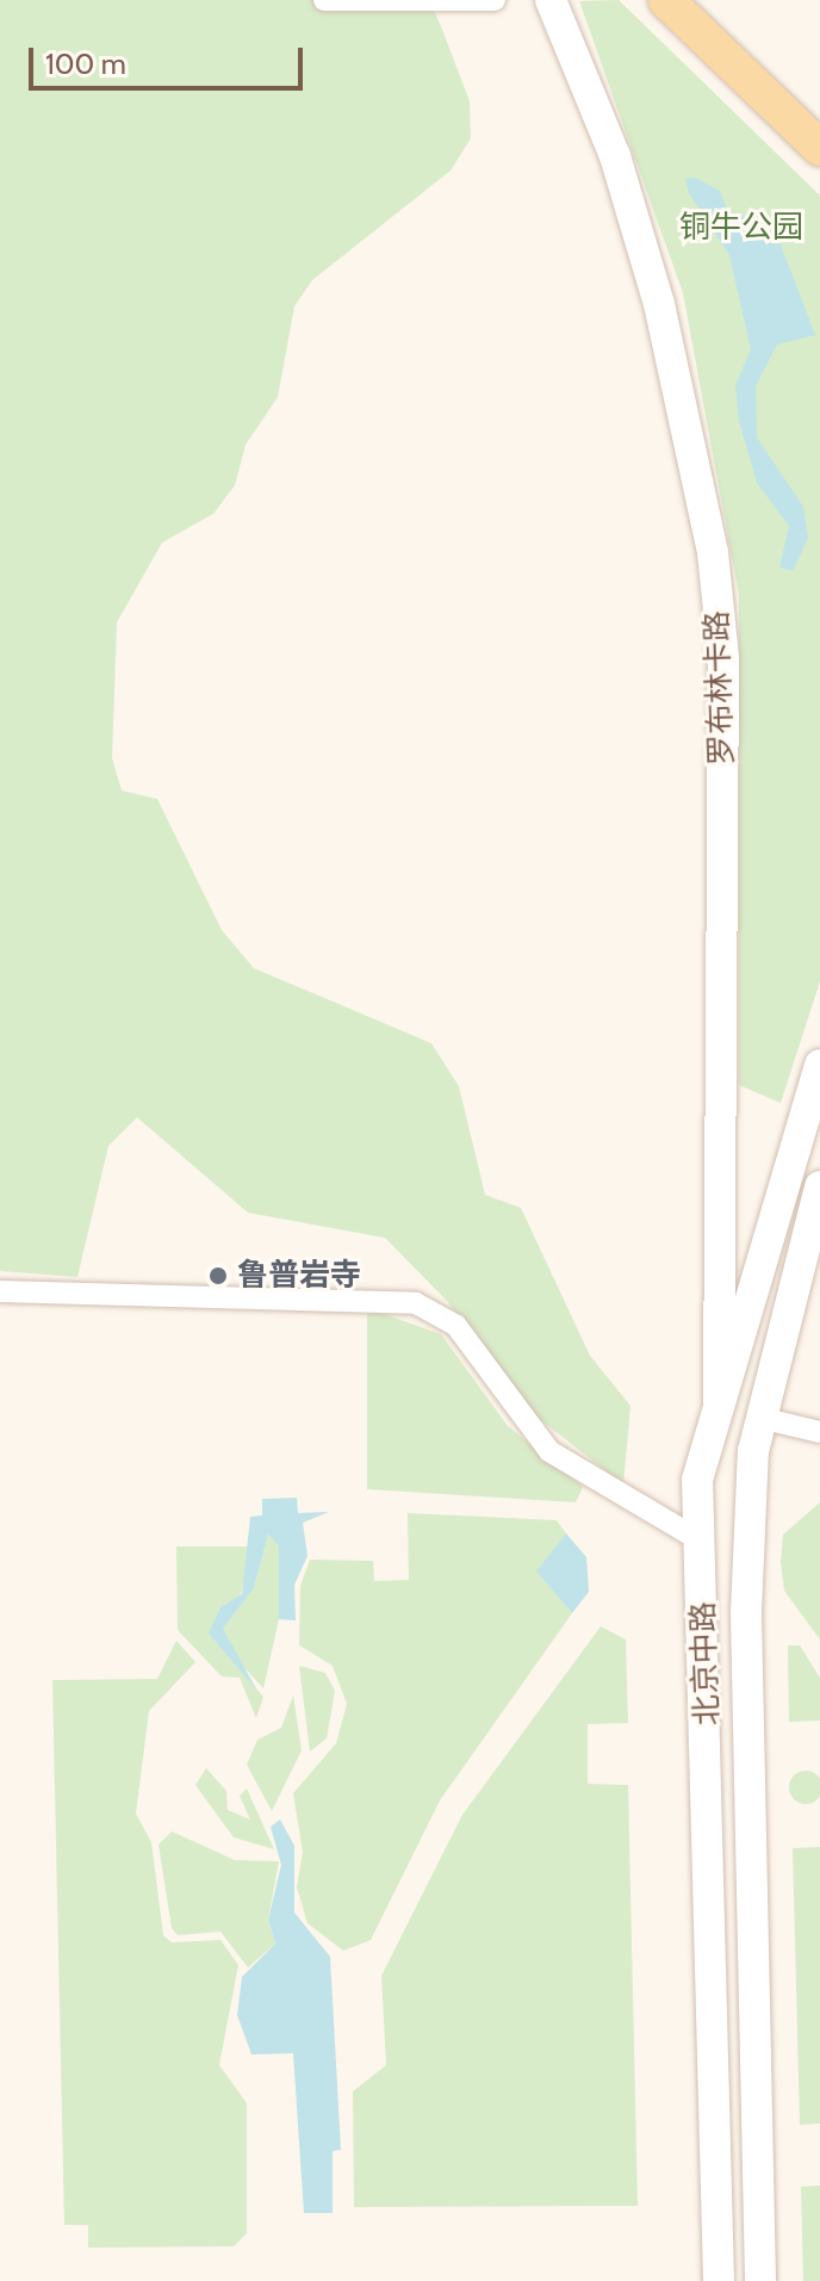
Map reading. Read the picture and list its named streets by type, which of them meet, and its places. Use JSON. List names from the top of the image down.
{
  "streets": {
    "main road": ["罗布林卡路", "北京中路"]
  },
  "crossings": [
    ["罗布林卡路", "北京中路"]
  ],
  "parks": ["铜牛公园"],
  "places": ["鲁普岩寺"],
  "scale_bar": "100 m"
}
